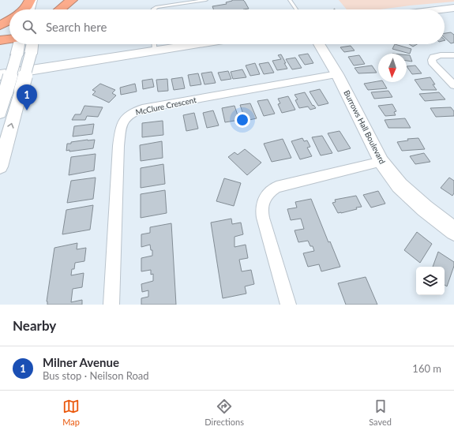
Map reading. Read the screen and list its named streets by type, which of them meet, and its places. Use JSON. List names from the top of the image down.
{
  "streets": {
    "main road": ["Burrows Hall Boulevard"],
    "street": ["McClure Crescent"]
  },
  "crossings": [
    ["McClure Crescent", "Burrows Hall Boulevard"]
  ],
  "north": "bottom",
  "page": {
    "search": "Search here",
    "pins": "1",
    "heading": "Nearby",
    "list": [
      {
        "mark": "1",
        "name": "Milner Avenue",
        "note": "Bus stop · Neilson Road",
        "value": "160 m"
      }
    ],
    "nav": ["Map", "Directions", "Saved"]
  }
}
